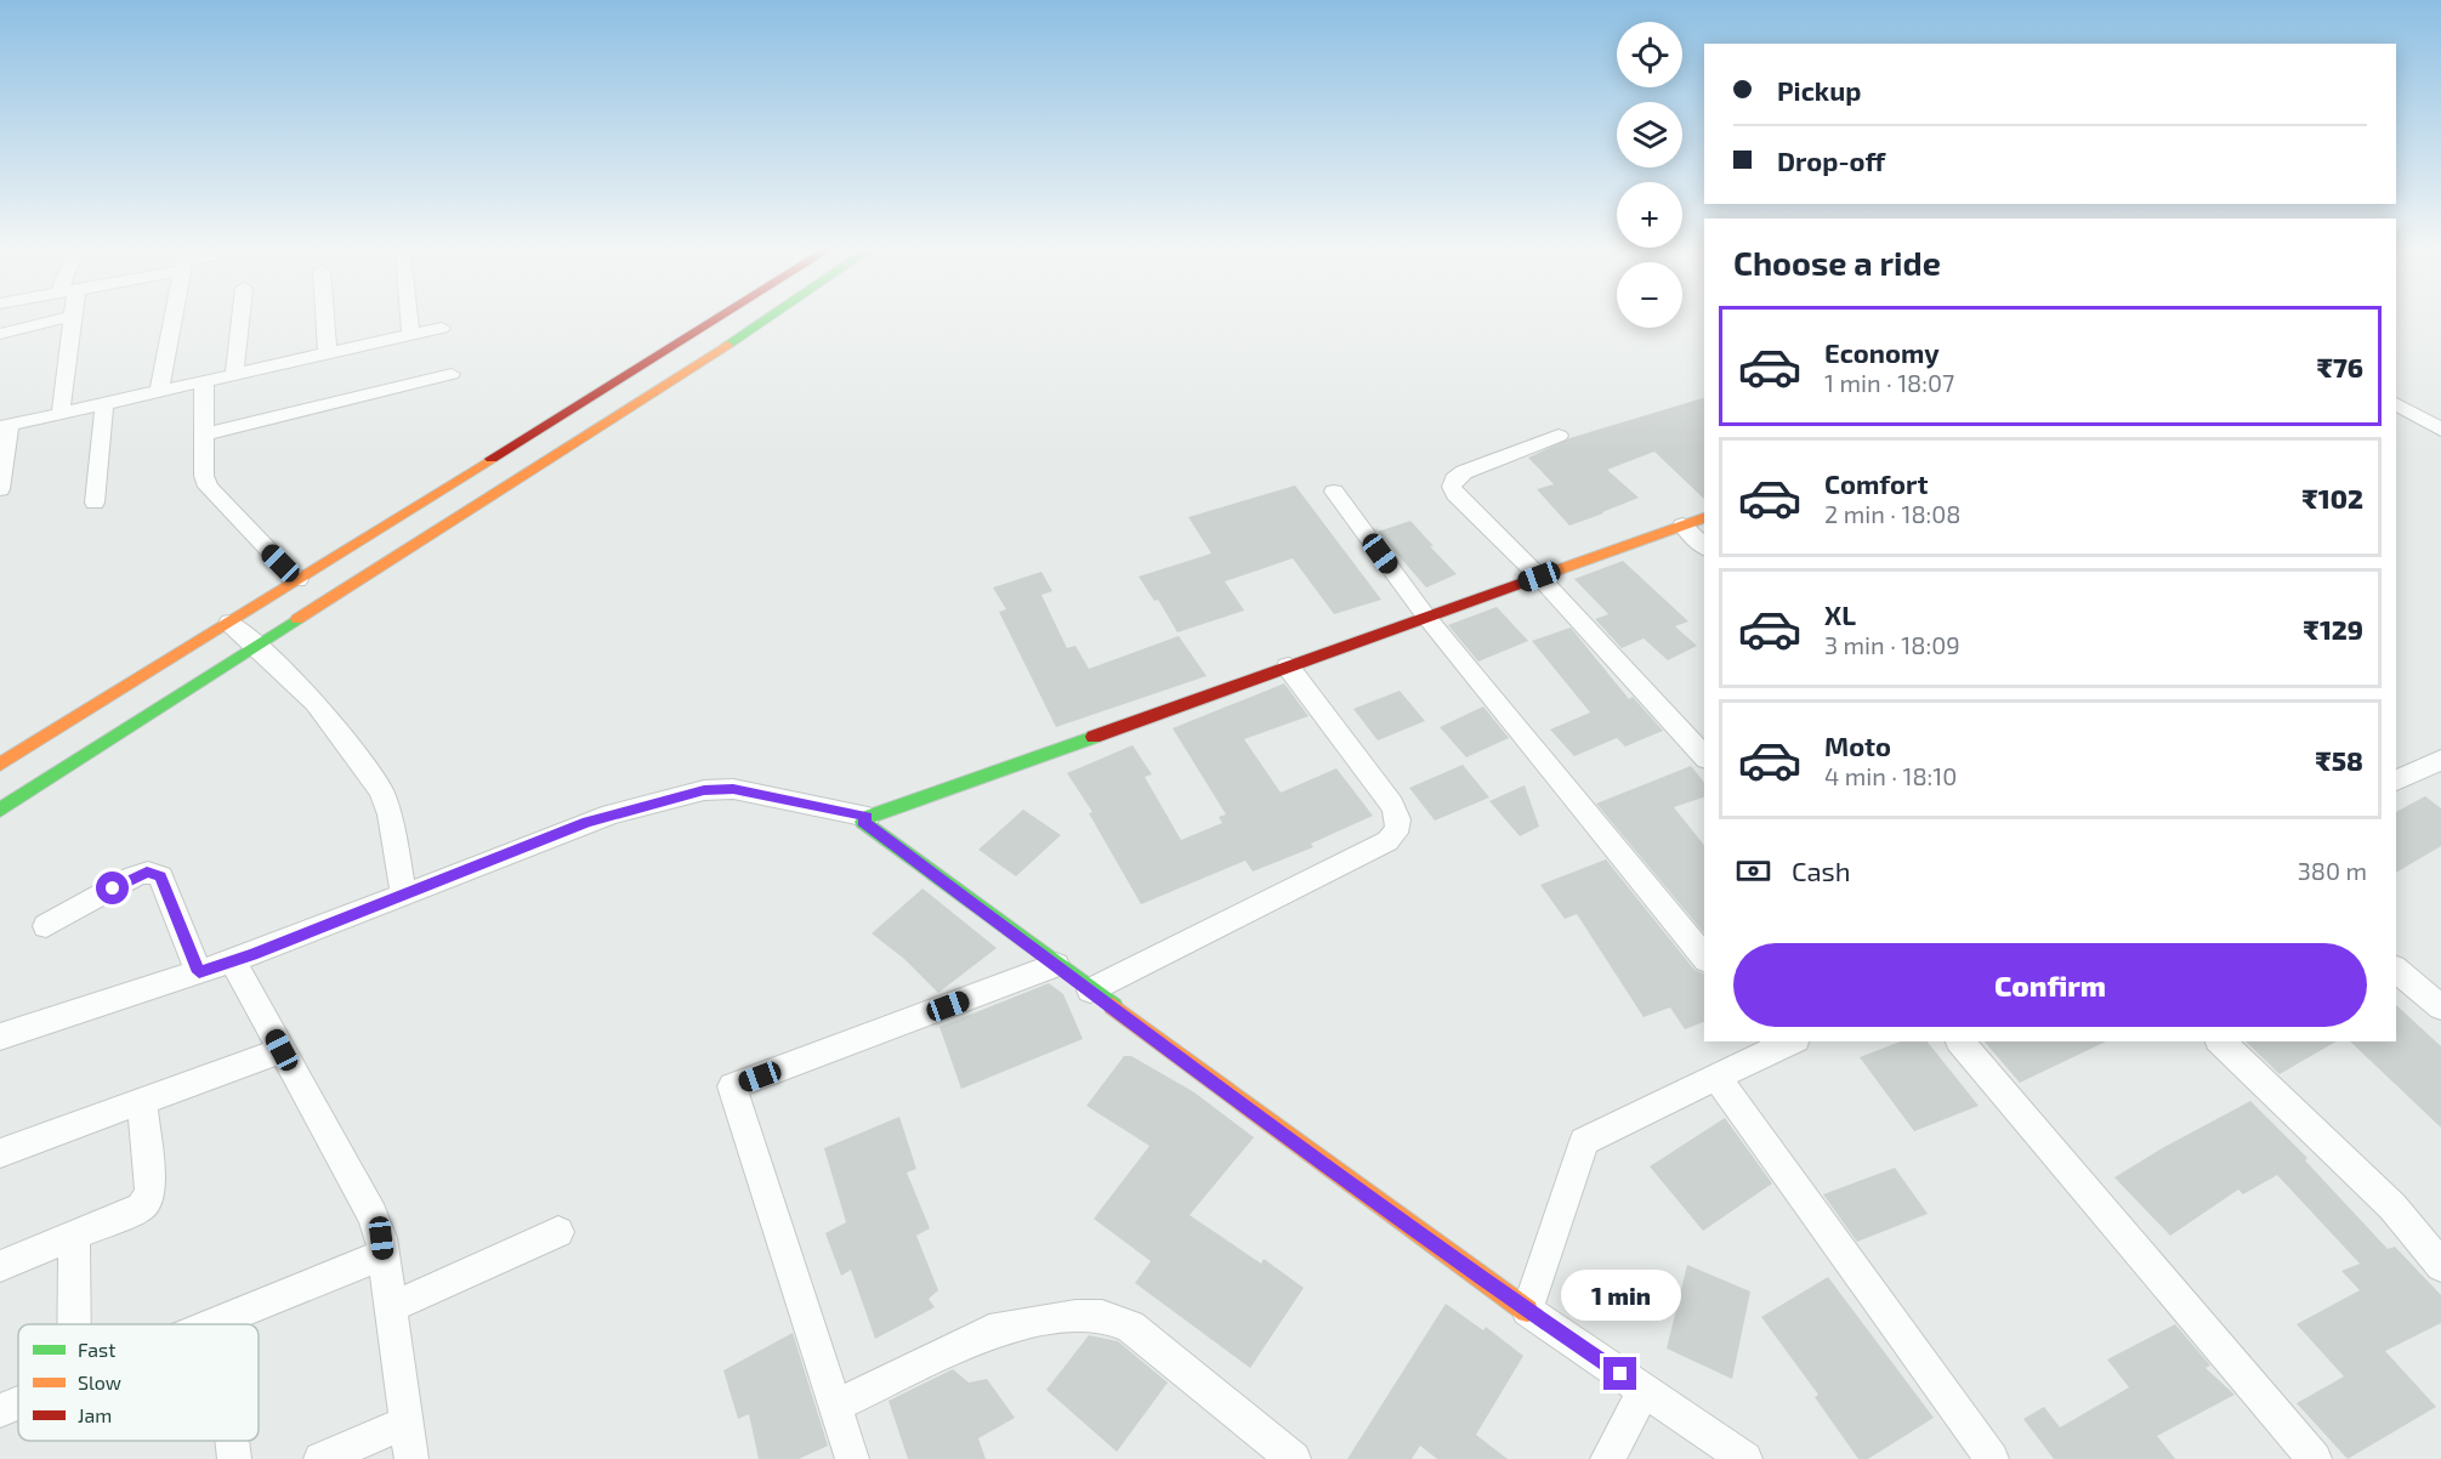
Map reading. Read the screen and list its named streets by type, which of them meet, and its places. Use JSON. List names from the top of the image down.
{
  "legend": ["Fast", "Slow", "Jam"],
  "page": {
    "map_buttons": ["+", "−"],
    "banner": ["Pickup", "Drop-off"],
    "heading": "Choose a ride",
    "list": [
      {
        "name": "Economy",
        "note": "1 min · 18:07",
        "value": "₹76"
      },
      {
        "name": "Comfort",
        "note": "2 min · 18:08",
        "value": "₹102"
      },
      {
        "name": "XL",
        "note": "3 min · 18:09",
        "value": "₹129"
      },
      {
        "name": "Moto",
        "note": "4 min · 18:10",
        "value": "₹58"
      }
    ],
    "pay": ["Cash", "380 m"],
    "buttons": "Confirm",
    "bubble": "1 min"
  }
}
